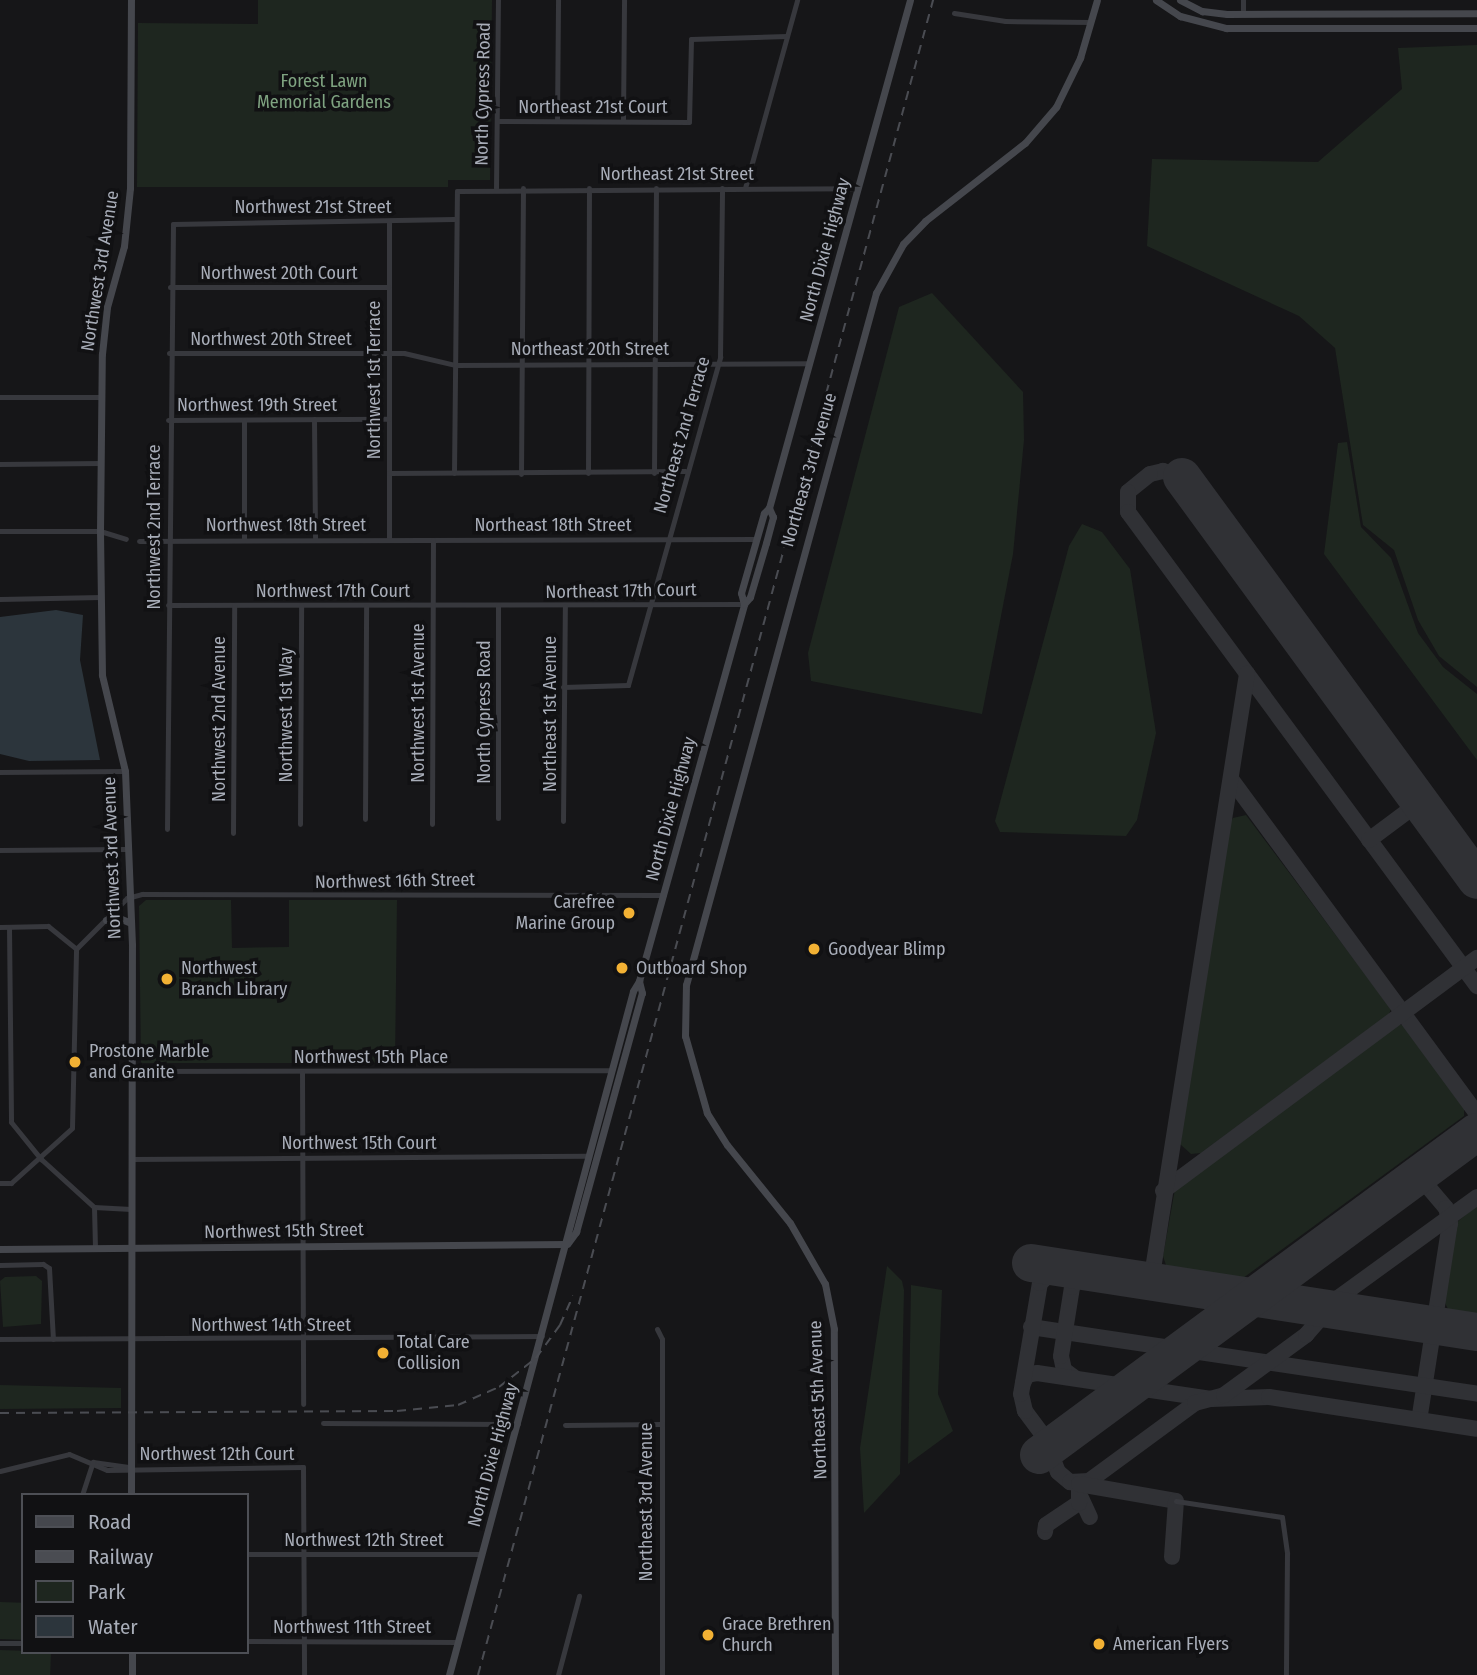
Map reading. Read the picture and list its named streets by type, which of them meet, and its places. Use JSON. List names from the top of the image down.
{
  "streets": {
    "street": [
      "North Cypress Road",
      "Northeast 21st Court",
      "Northeast 21st Street",
      "Northwest 21st Street",
      "North Dixie Highway",
      "Northwest 3rd Avenue",
      "Northwest 20th Court",
      "Northwest 20th Street",
      "Northeast 20th Street",
      "Northwest 1st Terrace",
      "Northwest 19th Street",
      "Northeast 2nd Terrace",
      "Northeast 3rd Avenue",
      "Northwest 18th Street",
      "Northeast 18th Street",
      "Northwest 2nd Terrace",
      "Northwest 17th Court",
      "Northeast 17th Court",
      "Northwest 1st Avenue",
      "Northeast 1st Avenue",
      "Northwest 1st Way",
      "Northwest 2nd Avenue",
      "Northwest 16th Street",
      "Northwest 15th Place",
      "Northwest 15th Court",
      "Northwest 15th Street",
      "Northwest 14th Street",
      "Northeast 5th Avenue",
      "Northwest 12th Court",
      "Northwest 12th Street",
      "Northwest 11th Street"
    ]
  },
  "crossings": [
    ["North Cypress Road", "Northeast 21st Court"],
    ["North Cypress Road", "Northeast 21st Street"],
    ["North Cypress Road", "Northwest 17th Court"],
    ["North Cypress Road", "Northeast 17th Court"],
    ["Northeast 21st Street", "North Dixie Highway"],
    ["Northeast 21st Street", "Northeast 2nd Terrace"],
    ["Northwest 21st Street", "Northwest 1st Terrace"],
    ["Northwest 21st Street", "Northwest 2nd Terrace"],
    ["North Dixie Highway", "Northeast 20th Street"],
    ["North Dixie Highway", "Northeast 18th Street"],
    ["North Dixie Highway", "Northeast 17th Court"],
    ["North Dixie Highway", "Northwest 16th Street"],
    ["North Dixie Highway", "Northwest 15th Place"],
    ["North Dixie Highway", "Northwest 15th Court"],
    ["North Dixie Highway", "Northwest 15th Street"],
    ["North Dixie Highway", "Northwest 14th Street"],
    ["North Dixie Highway", "Northwest 12th Street"],
    ["North Dixie Highway", "Northwest 11th Street"],
    ["Northwest 3rd Avenue", "Northwest 16th Street"],
    ["Northwest 3rd Avenue", "Northwest 15th Place"],
    ["Northwest 3rd Avenue", "Northwest 15th Court"],
    ["Northwest 3rd Avenue", "Northwest 15th Street"],
    ["Northwest 3rd Avenue", "Northwest 14th Street"],
    ["Northwest 3rd Avenue", "Northwest 12th Court"],
    ["Northwest 20th Court", "Northwest 1st Terrace"],
    ["Northwest 20th Court", "Northwest 2nd Terrace"],
    ["Northwest 20th Street", "Northeast 20th Street"],
    ["Northwest 20th Street", "Northwest 1st Terrace"],
    ["Northwest 20th Street", "Northwest 2nd Terrace"],
    ["Northeast 20th Street", "Northeast 2nd Terrace"],
    ["Northwest 1st Terrace", "Northwest 19th Street"],
    ["Northwest 1st Terrace", "Northwest 18th Street"],
    ["Northwest 19th Street", "Northwest 2nd Terrace"],
    ["Northeast 2nd Terrace", "Northeast 18th Street"],
    ["Northeast 2nd Terrace", "Northeast 17th Court"],
    ["Northeast 2nd Terrace", "Northeast 1st Avenue"],
    ["Northeast 3rd Avenue", "Northeast 5th Avenue"],
    ["Northwest 18th Street", "Northeast 18th Street"],
    ["Northwest 18th Street", "Northwest 2nd Terrace"],
    ["Northwest 18th Street", "Northwest 1st Avenue"],
    ["Northeast 18th Street", "Northwest 1st Avenue"],
    ["Northwest 2nd Terrace", "Northwest 17th Court"],
    ["Northwest 17th Court", "Northeast 17th Court"],
    ["Northwest 17th Court", "Northwest 1st Avenue"],
    ["Northwest 17th Court", "Northwest 1st Way"],
    ["Northwest 17th Court", "Northwest 2nd Avenue"],
    ["Northeast 17th Court", "Northeast 1st Avenue"],
    ["Northwest 12th Court", "Northwest 12th Street"]
  ],
  "parks": ["Forest Lawn Memorial Gardens"],
  "places": [
    "Carefree Marine Group",
    "Goodyear Blimp",
    "Outboard Shop",
    "Northwest Branch Library",
    "Prostone Marble and Granite",
    "Total Care Collision",
    "Grace Brethren Church",
    "American Flyers"
  ],
  "legend": [
    "Road",
    "Railway",
    "Park",
    "Water"
  ]
}
